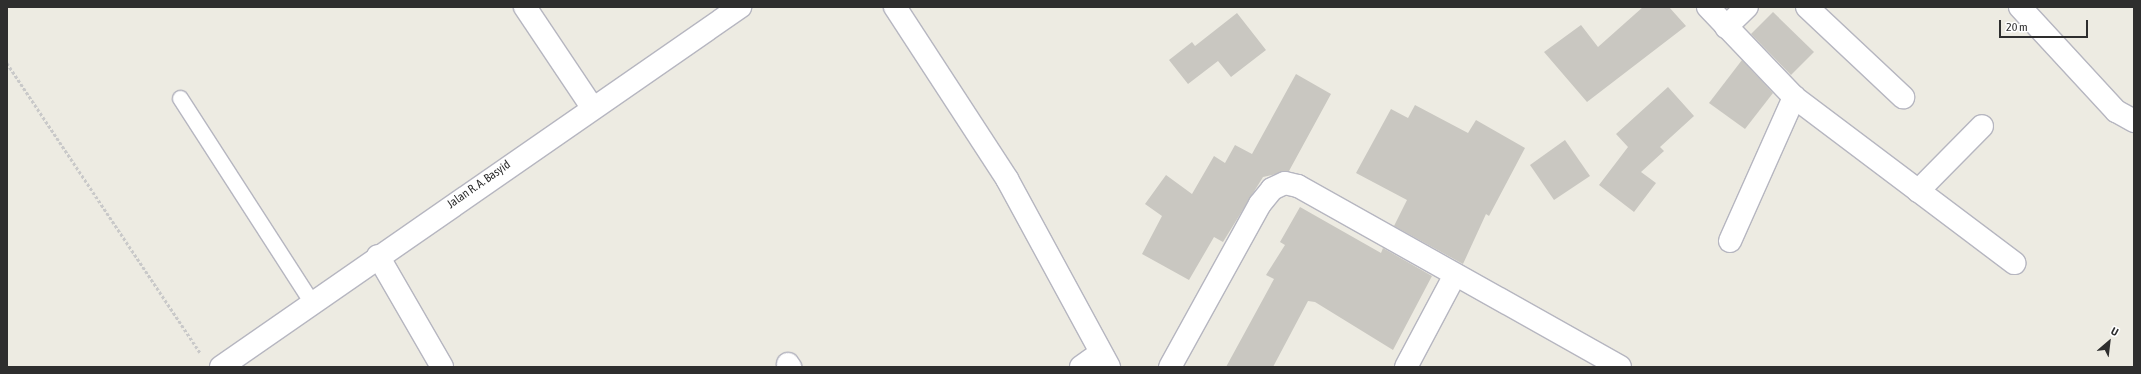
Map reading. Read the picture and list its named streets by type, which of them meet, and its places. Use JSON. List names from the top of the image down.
{
  "streets": {
    "street": ["Jalan R. A. Basyid"]
  },
  "scale_bar": "20 m",
  "north": "top right"
}
